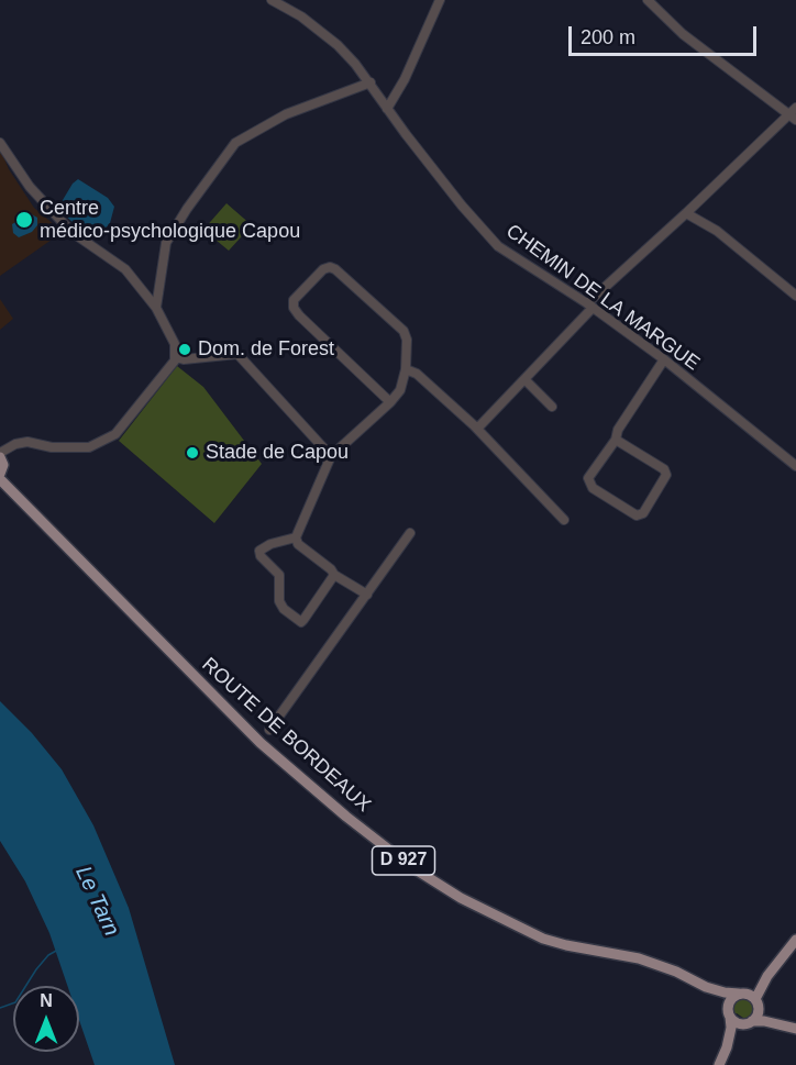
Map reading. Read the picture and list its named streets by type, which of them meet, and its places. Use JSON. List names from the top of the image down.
{
  "streets": {
    "main road": ["ROUTE DE BORDEAUX", "D 927"],
    "street": ["CHEMIN DE LA MARGUE"]
  },
  "water": ["Le Tarn"],
  "places": ["Centre médico-psychologique Capou", "Dom. de Forest", "Stade de Capou"],
  "scale_bar": "200 m",
  "north": "top"
}
